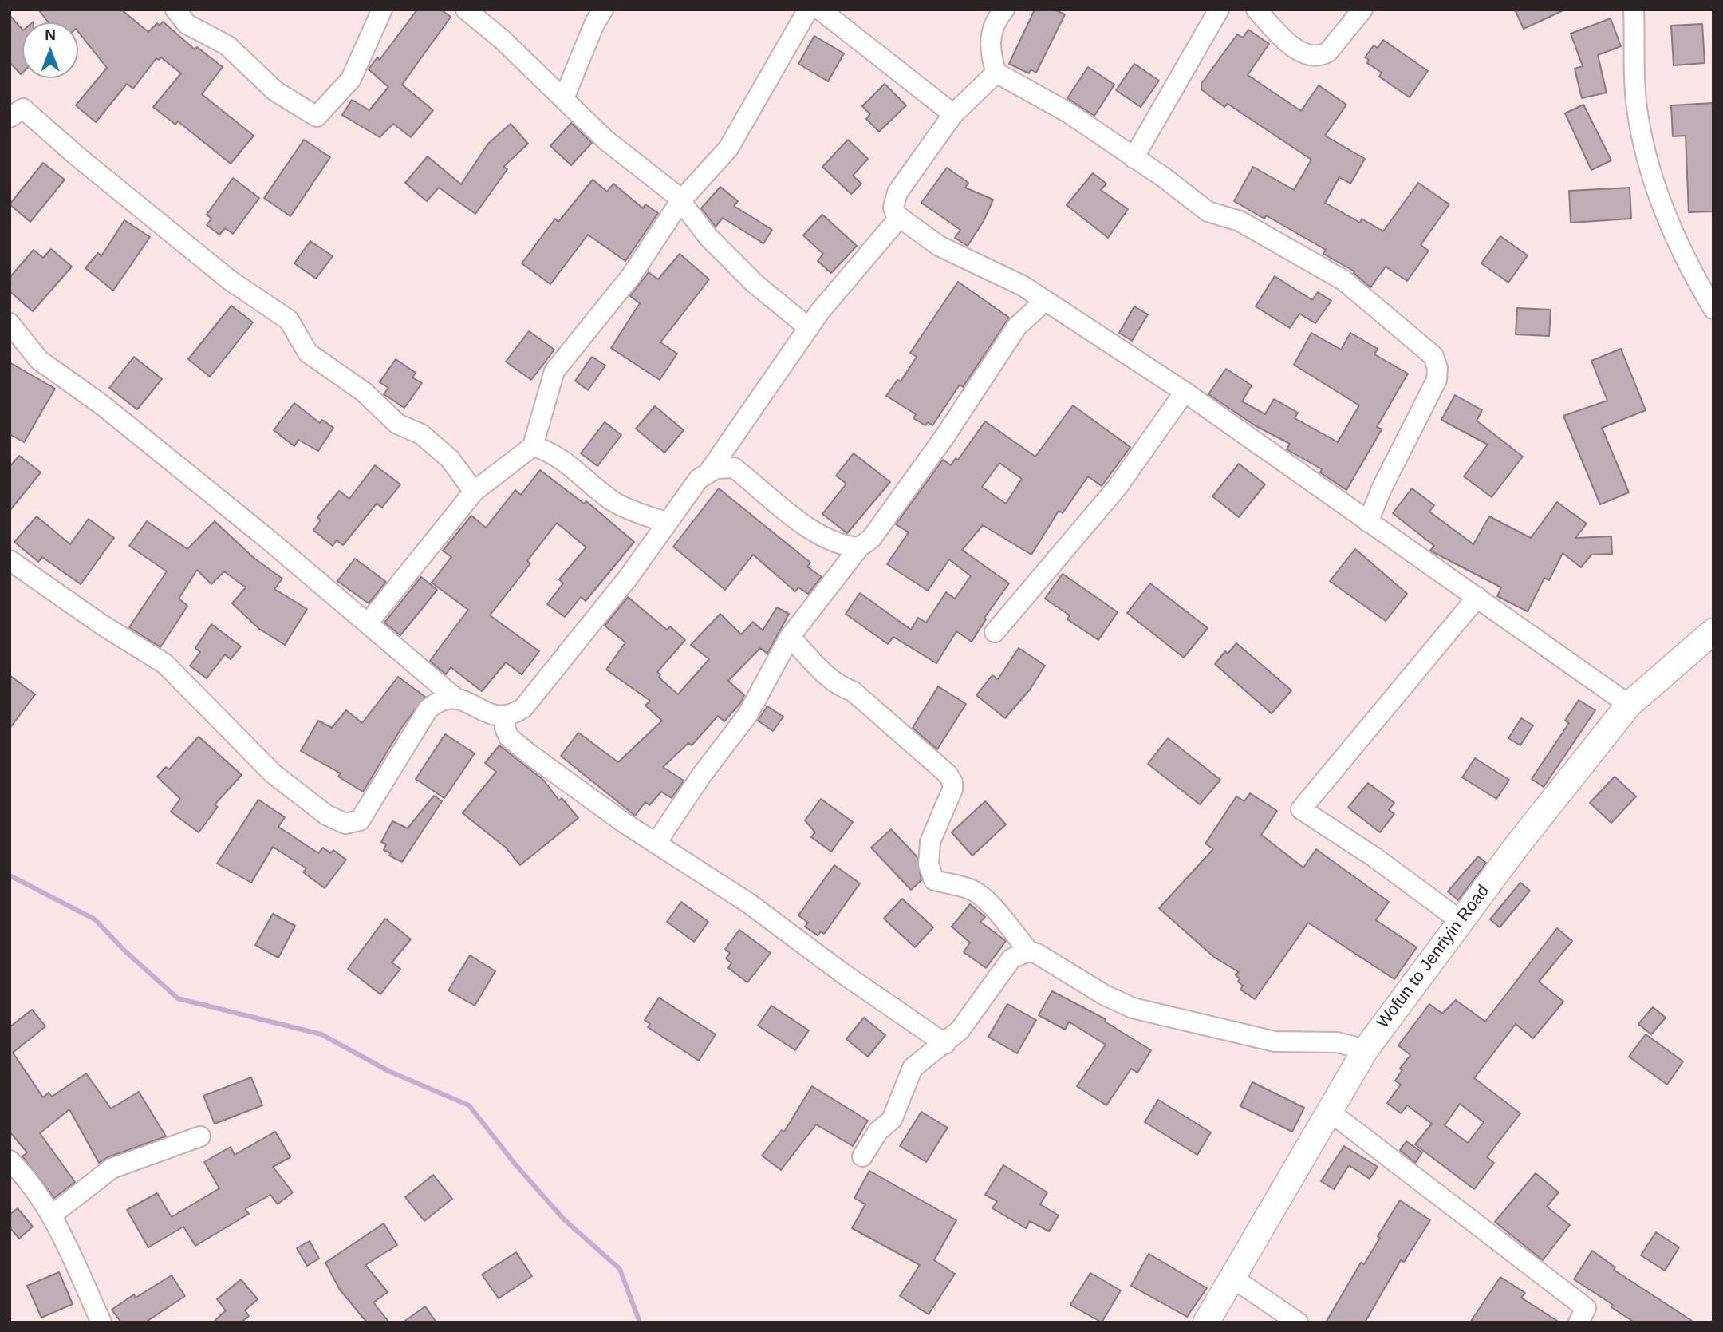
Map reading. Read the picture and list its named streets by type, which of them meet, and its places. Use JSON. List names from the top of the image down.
{
  "streets": {
    "street": ["Wofun to Jenriyin Road"]
  },
  "north": "top"
}
